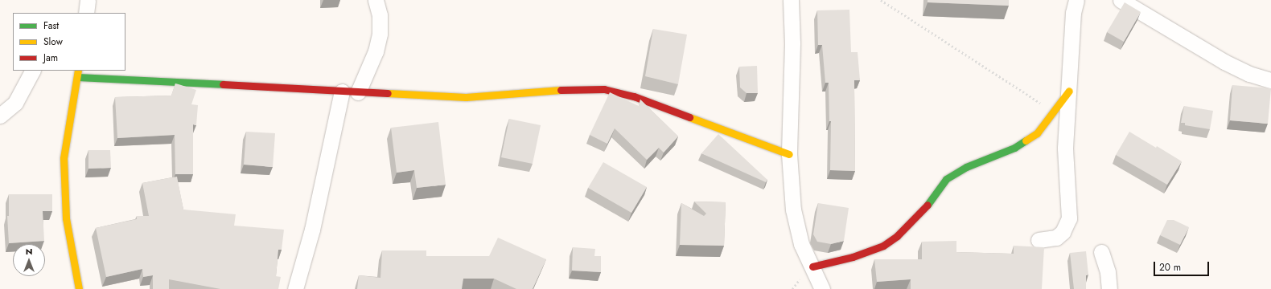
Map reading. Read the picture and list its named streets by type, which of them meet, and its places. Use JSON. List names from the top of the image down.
{
  "legend": ["Fast", "Slow", "Jam"],
  "scale_bar": "20 m",
  "north": "top"
}
